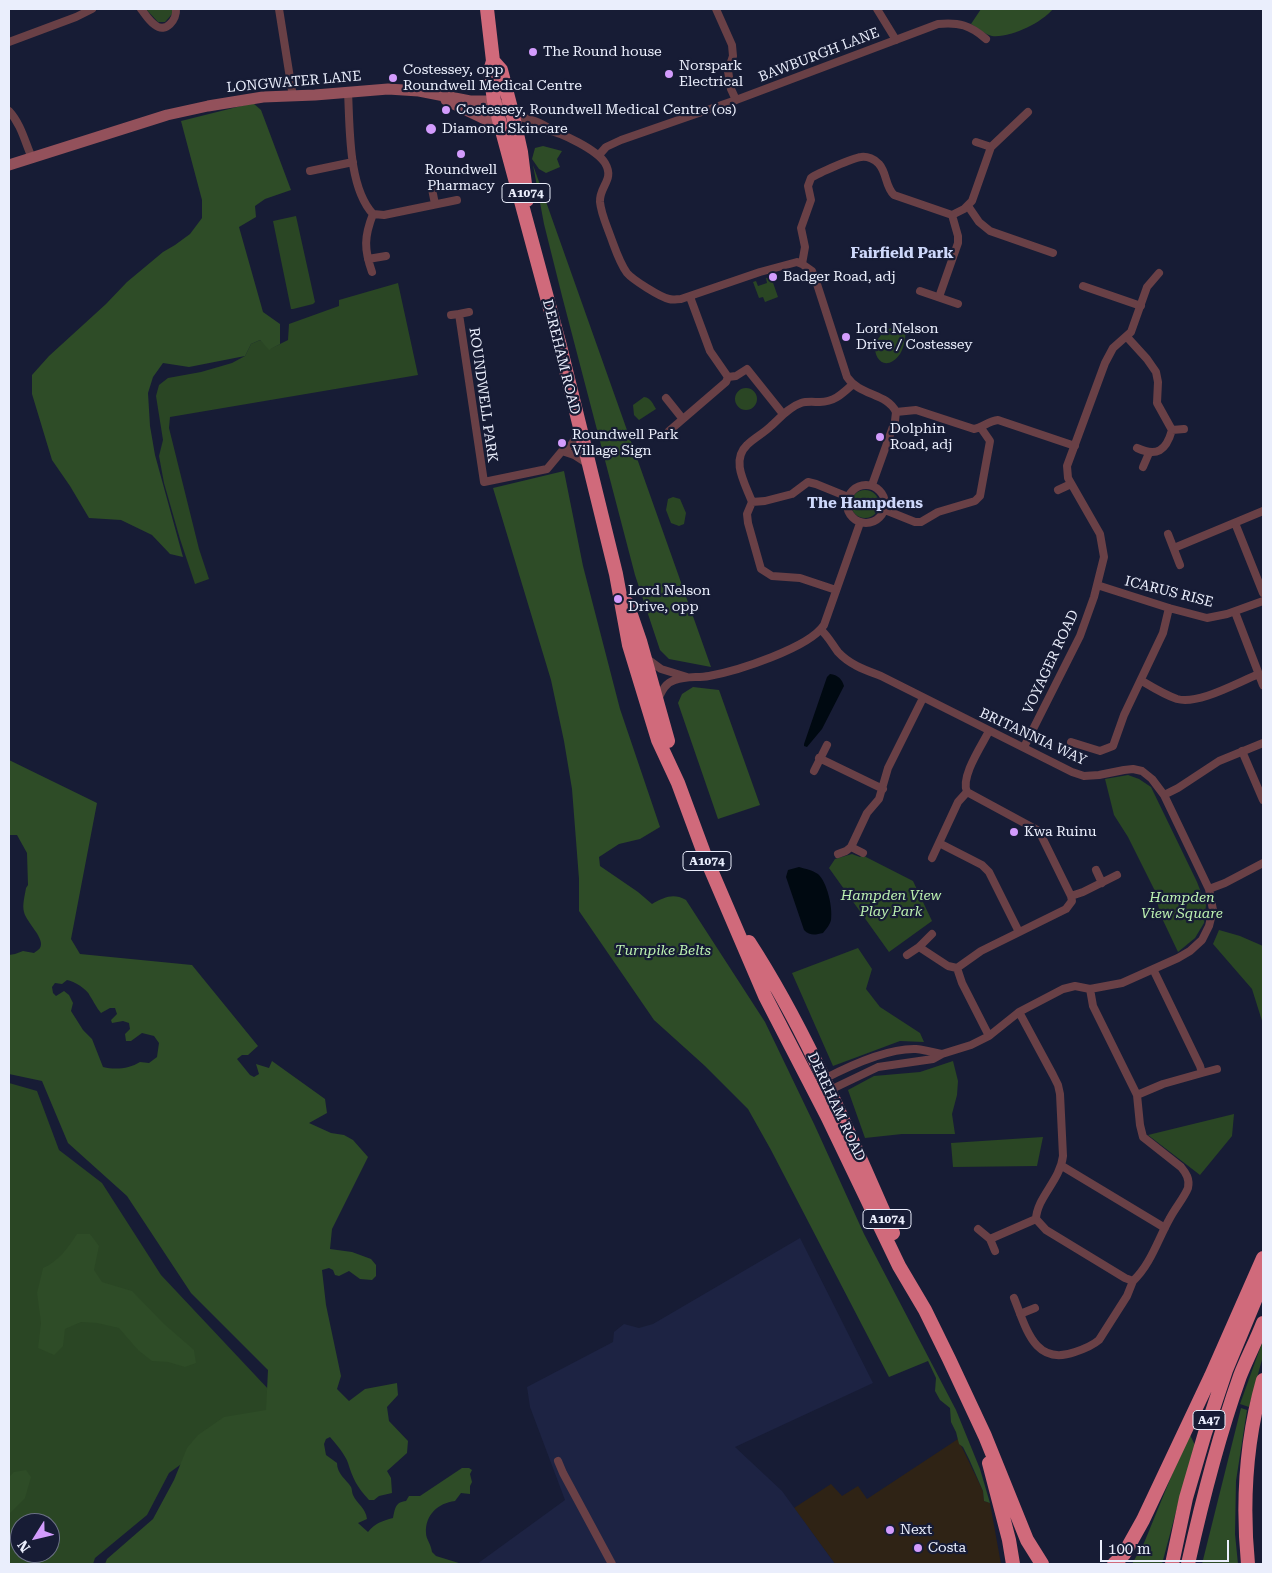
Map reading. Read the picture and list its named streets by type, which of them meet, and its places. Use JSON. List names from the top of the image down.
{
  "streets": {
    "highway": ["A1074", "DEREHAM ROAD", "A47"],
    "street": [
      "BAWBURGH LANE",
      "LONGWATER LANE",
      "ROUNDWELL PARK",
      "ICARUS RISE",
      "VOYAGER ROAD",
      "BRITANNIA WAY"
    ]
  },
  "crossings": [
    ["LONGWATER LANE", "DEREHAM ROAD"],
    ["DEREHAM ROAD", "ROUNDWELL PARK"],
    ["DEREHAM ROAD", "BRITANNIA WAY"],
    ["ICARUS RISE", "VOYAGER ROAD"],
    ["VOYAGER ROAD", "BRITANNIA WAY"]
  ],
  "districts": ["Fairfield Park", "The Hampdens"],
  "parks": ["Hampden View Play Park", "Hampden View Square", "Turnpike Belts"],
  "places": [
    "The Round house",
    "Norspark Electrical",
    "Costessey, opp Roundwell Medical Centre",
    "Costessey, Roundwell Medical Centre (os)",
    "Diamond Skincare",
    "Roundwell Pharmacy",
    "Badger Road, adj",
    "Lord Nelson Drive / Costessey",
    "Dolphin Road, adj",
    "Roundwell Park Village Sign",
    "Lord Nelson Drive, opp",
    "Kwa Ruinu",
    "Next",
    "Costa"
  ],
  "scale_bar": "100 m",
  "north": "bottom left"
}
